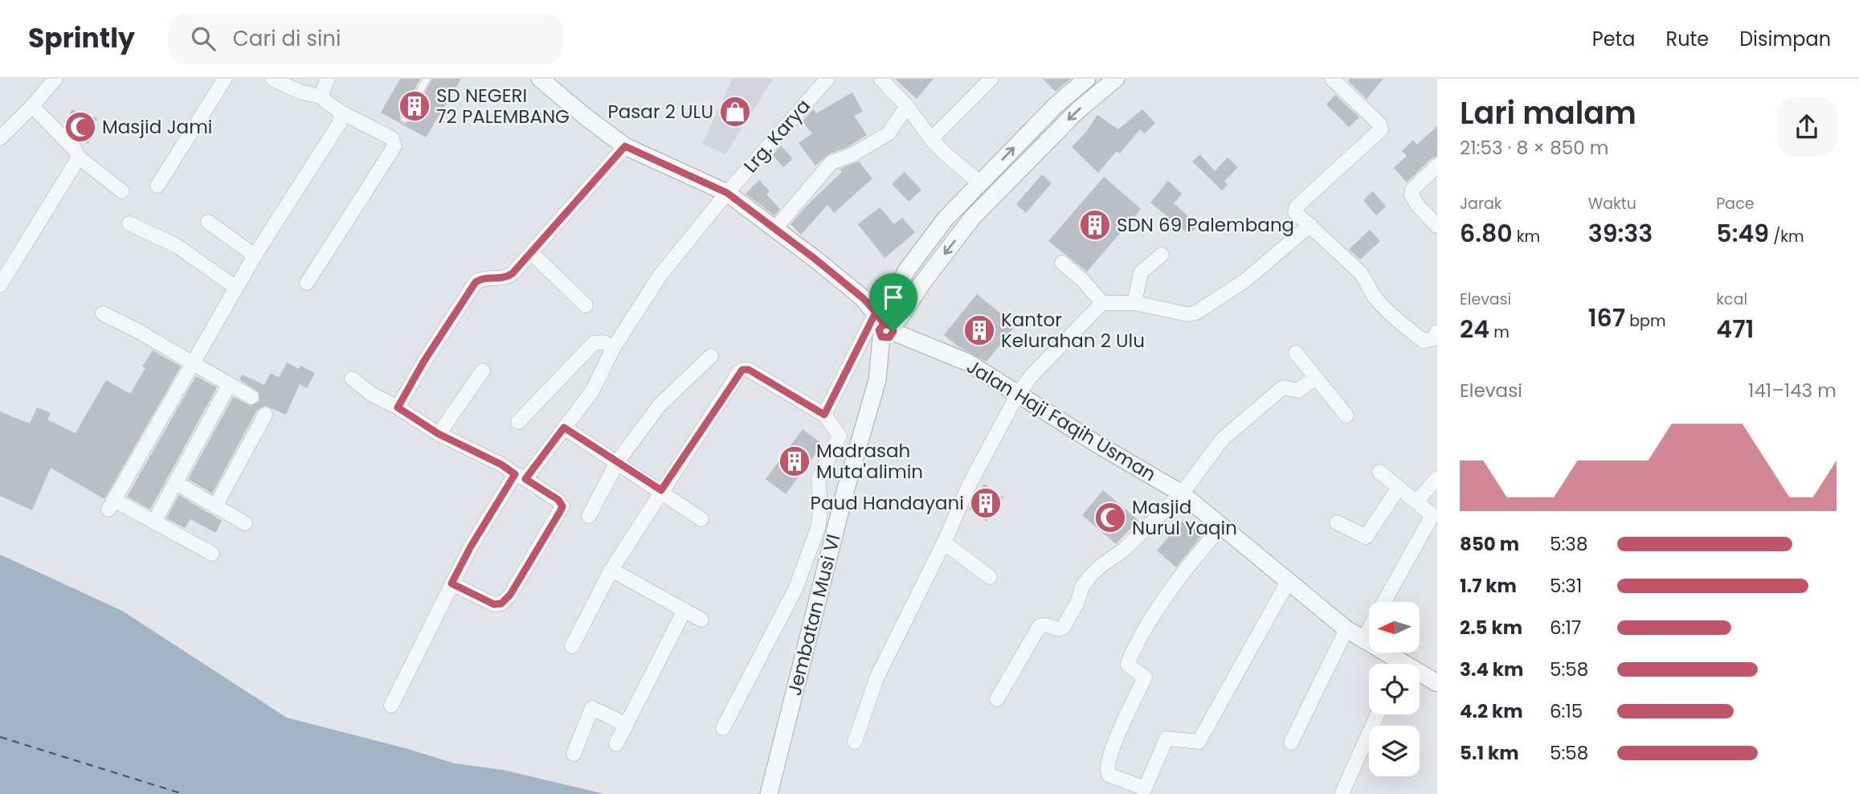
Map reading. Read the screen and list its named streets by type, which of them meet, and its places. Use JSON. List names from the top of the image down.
{
  "streets": {
    "street": ["Lrg. Karya", "Jalan Haji Faqih Usman", "Jembatan Musi VI"]
  },
  "crossings": [
    ["Lrg. Karya", "Jalan Haji Faqih Usman"],
    ["Jalan Haji Faqih Usman", "Jembatan Musi VI"]
  ],
  "places": {
    "building": [
      "SD NEGERI 72 PALEMBANG",
      "SDN 69 Palembang",
      "Kantor Kelurahan 2 Ulu",
      "Madrasah Muta'alimin",
      "Paud Handayani"
    ],
    "shop": ["Pasar 2 ULU"],
    "mosque": ["Masjid Jami", "Masjid Nurul Yaqin"]
  },
  "north": "left",
  "page": {
    "header": "Sprintly",
    "search": "Cari di sini",
    "nav": ["Peta", "Rute", "Disimpan"],
    "heading": ["Lari malam", "21:53 · 8 × 850 m"],
    "stats": [
      ["Jarak", "6.80 km"],
      ["Waktu", "39:33"],
      ["Pace", "5:49 /km"],
      ["Elevasi", "24 m"],
      ["167 bpm"],
      ["kcal", "471"]
    ],
    "chart": ["Elevasi", "141–143 m"],
    "list": [
      {
        "name": "850 m",
        "note": "5:38"
      },
      {
        "name": "1.7 km",
        "note": "5:31"
      },
      {
        "name": "2.5 km",
        "note": "6:17"
      },
      {
        "name": "3.4 km",
        "note": "5:58"
      },
      {
        "name": "4.2 km",
        "note": "6:15"
      },
      {
        "name": "5.1 km",
        "note": "5:58"
      }
    ]
  }
}
